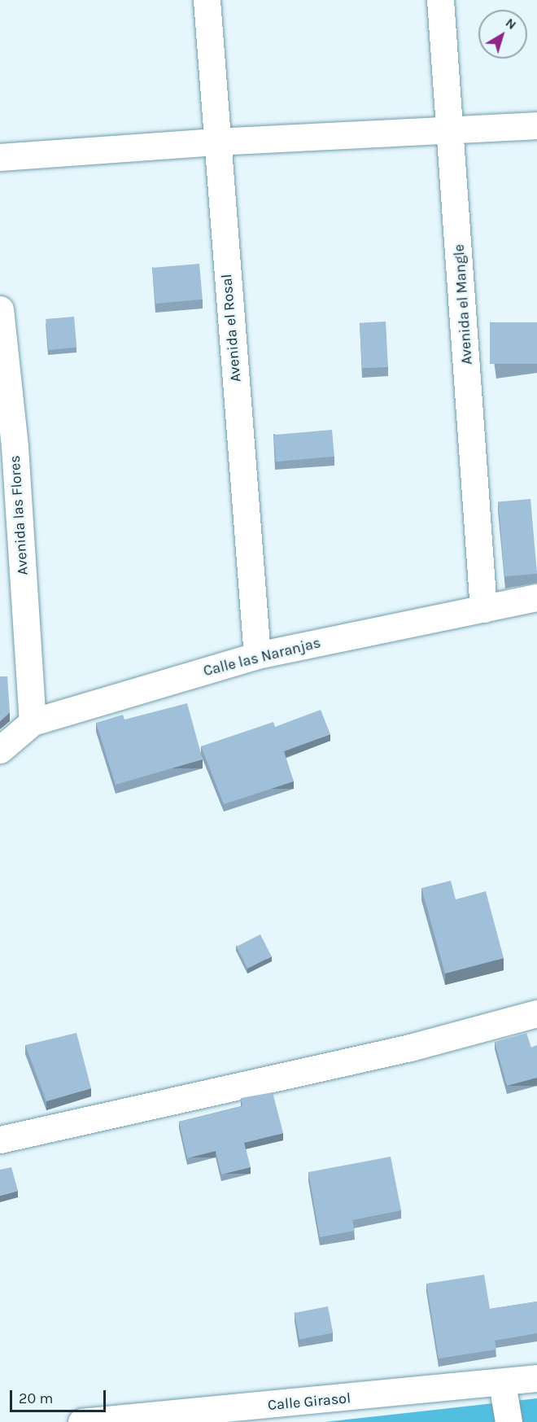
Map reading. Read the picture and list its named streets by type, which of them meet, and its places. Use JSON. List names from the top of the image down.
{
  "streets": {
    "street": [
      "Avenida el Mangle",
      "Avenida el Rosal",
      "Avenida las Flores",
      "Calle las Naranjas",
      "Calle Girasol"
    ]
  },
  "crossings": [
    ["Avenida el Mangle", "Calle las Naranjas"],
    ["Avenida el Rosal", "Calle las Naranjas"],
    ["Avenida las Flores", "Calle las Naranjas"]
  ],
  "scale_bar": "20 m",
  "north": "top right"
}
